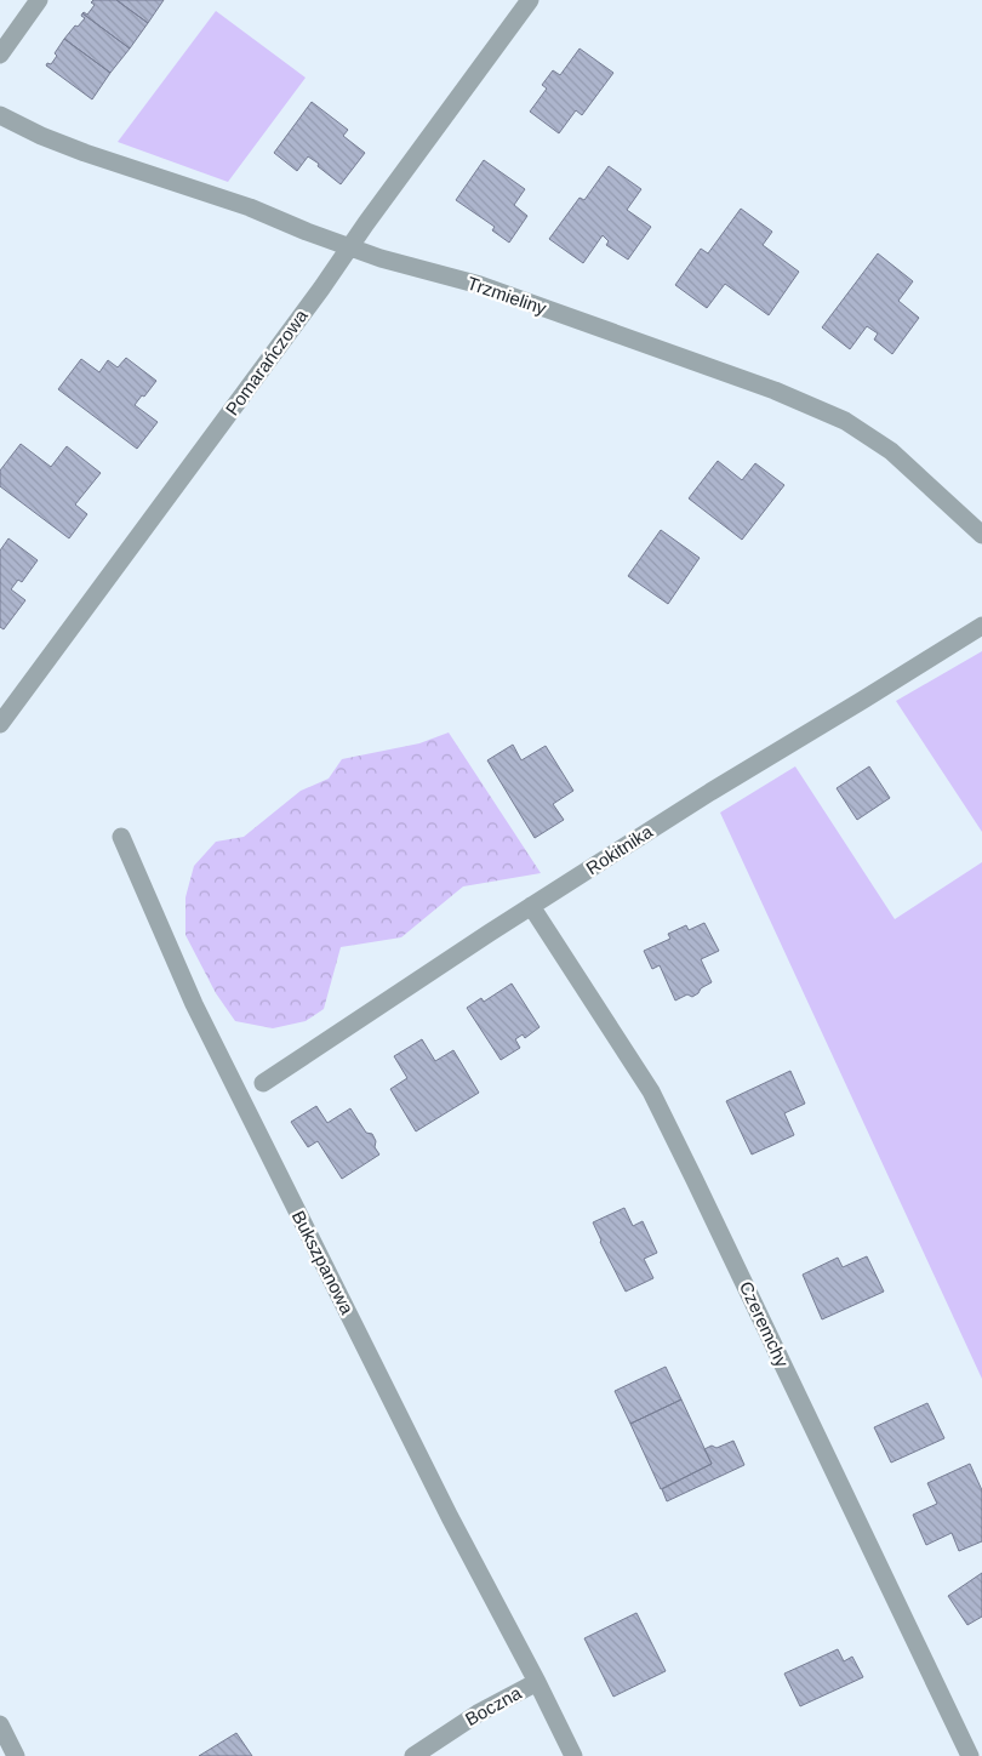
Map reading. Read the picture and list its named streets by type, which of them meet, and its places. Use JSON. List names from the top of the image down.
{
  "streets": {
    "street": [
      "Trzmieliny",
      "Pomarańczowa",
      "Rokitnika",
      "Bukszpanowa",
      "Czeremchy",
      "Boczna"
    ]
  },
  "crossings": [
    ["Trzmieliny", "Pomarańczowa"],
    ["Rokitnika", "Czeremchy"],
    ["Bukszpanowa", "Boczna"]
  ]
}
